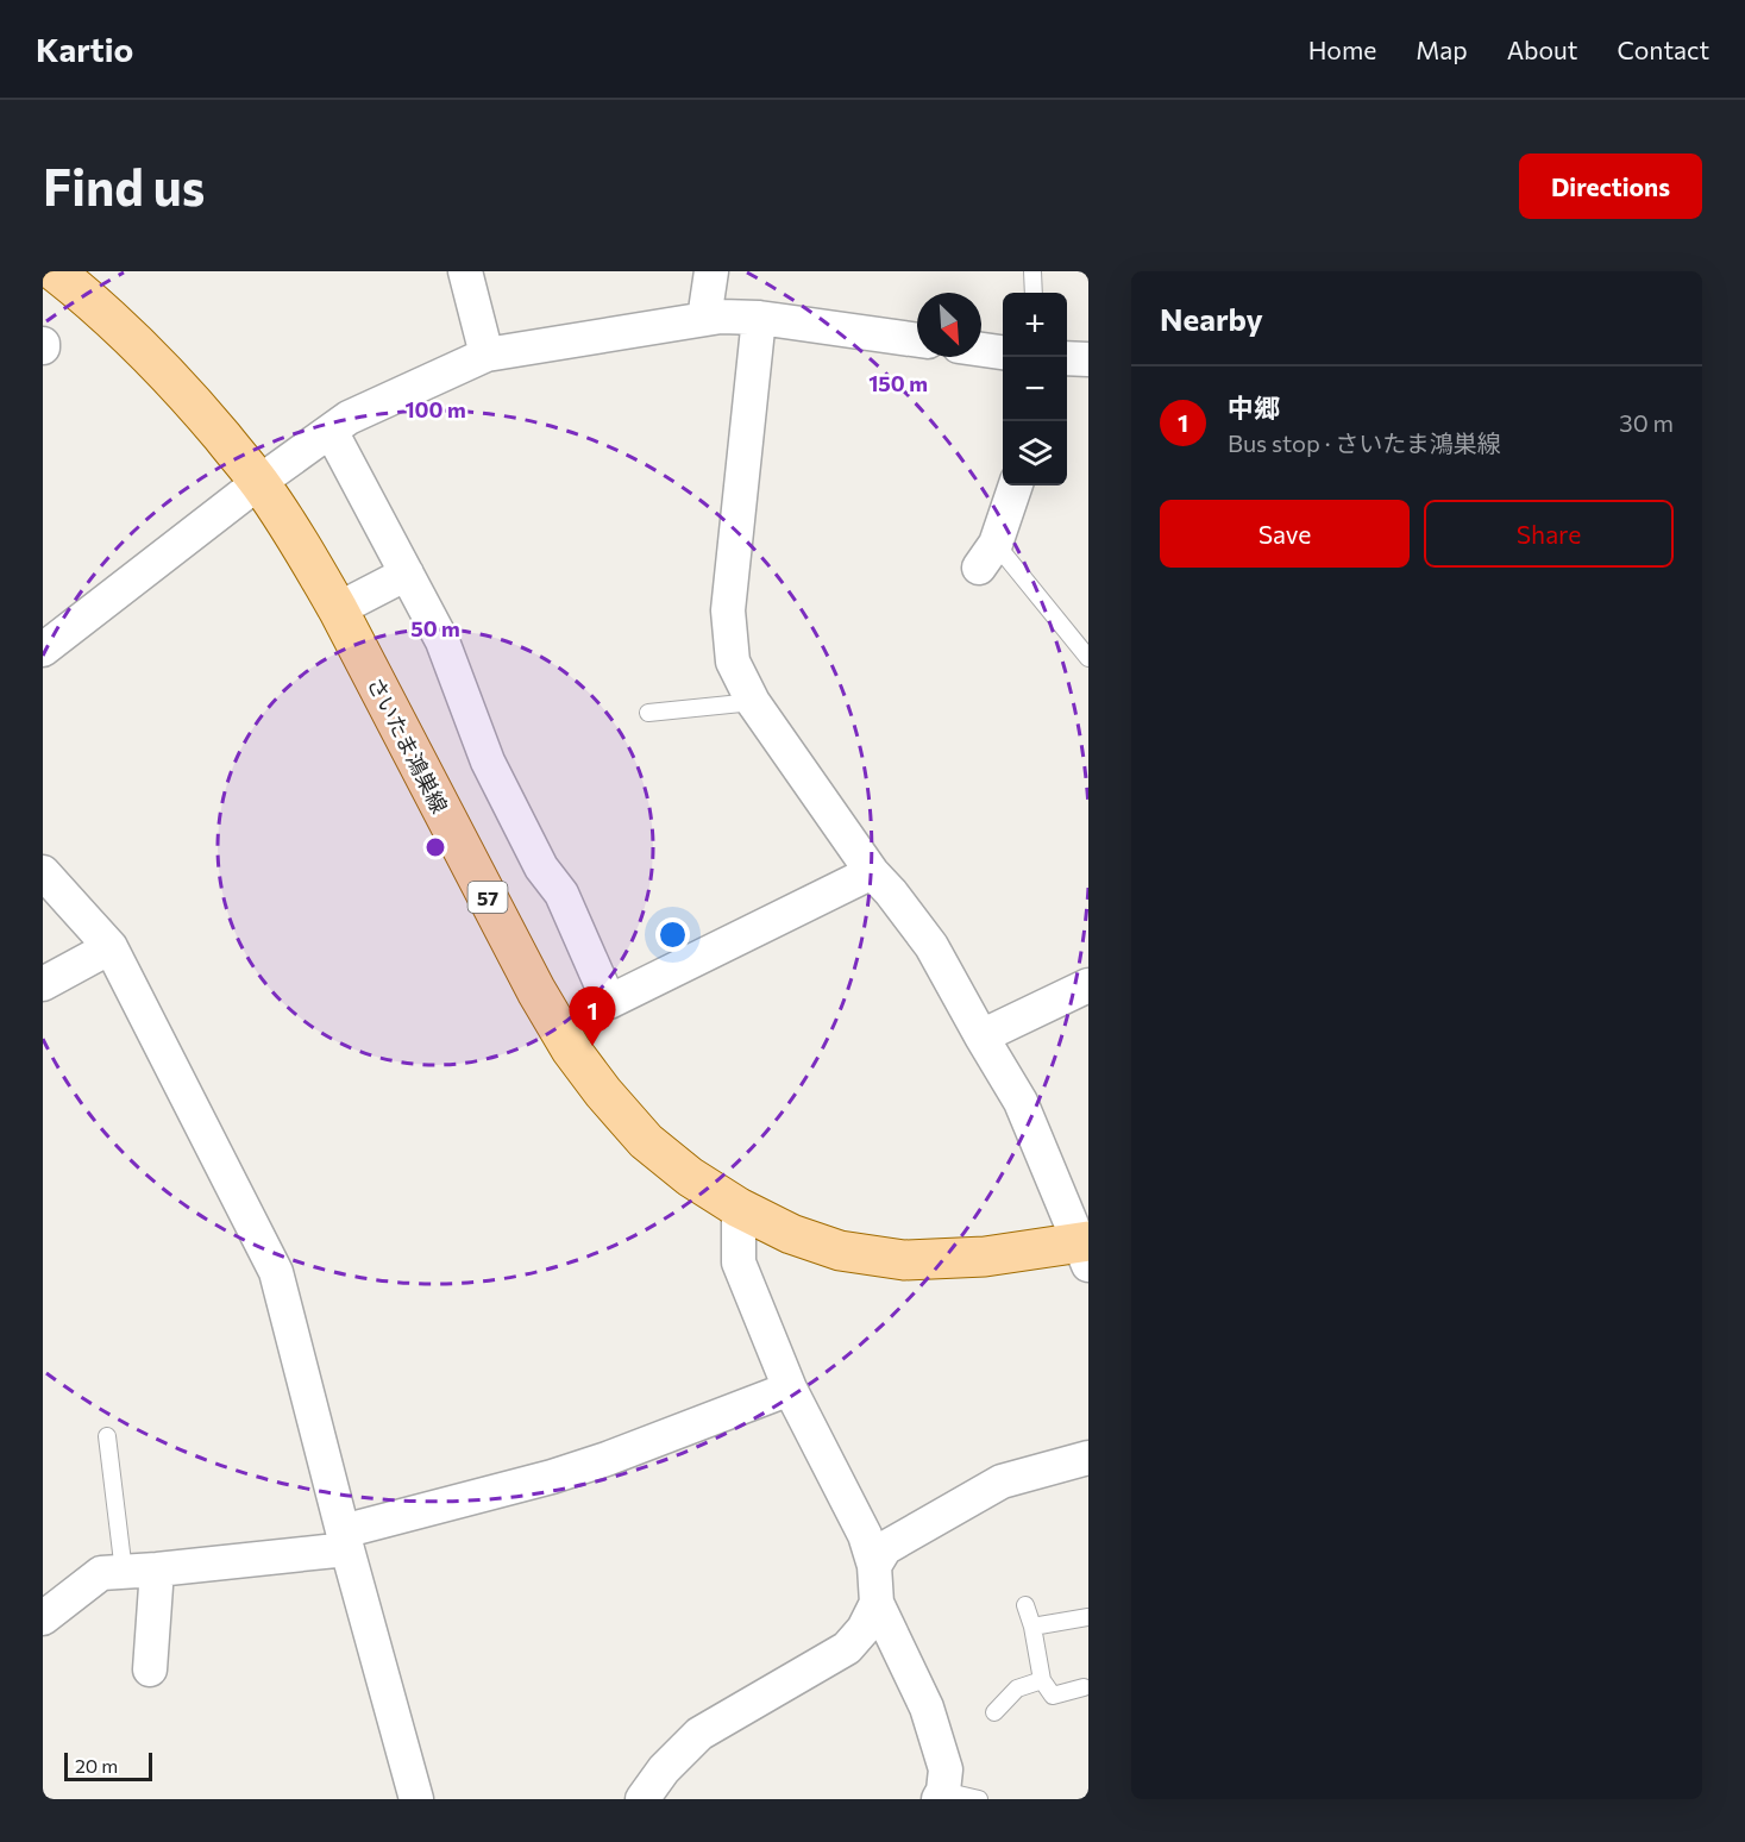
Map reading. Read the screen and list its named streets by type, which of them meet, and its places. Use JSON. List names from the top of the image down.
{
  "streets": {
    "main road": ["さいたま鴻巣線", "57"]
  },
  "scale_bar": "20 m",
  "north": "bottom right",
  "page": {
    "header": "Kartio",
    "nav": [
      "Home",
      "Map",
      "About",
      "Contact"
    ],
    "buttons": [
      "Directions",
      ["Save", "Share"]
    ],
    "title": "Find us",
    "heading": "Nearby",
    "map_buttons": ["+", "−"],
    "list": [
      {
        "mark": "1",
        "name": "中郷",
        "note": "Bus stop · さいたま鴻巣線",
        "value": "30 m"
      }
    ],
    "pins": "1",
    "scale": "20 m"
  },
  "rings": ["150 m", "100 m", "50 m"]
}
